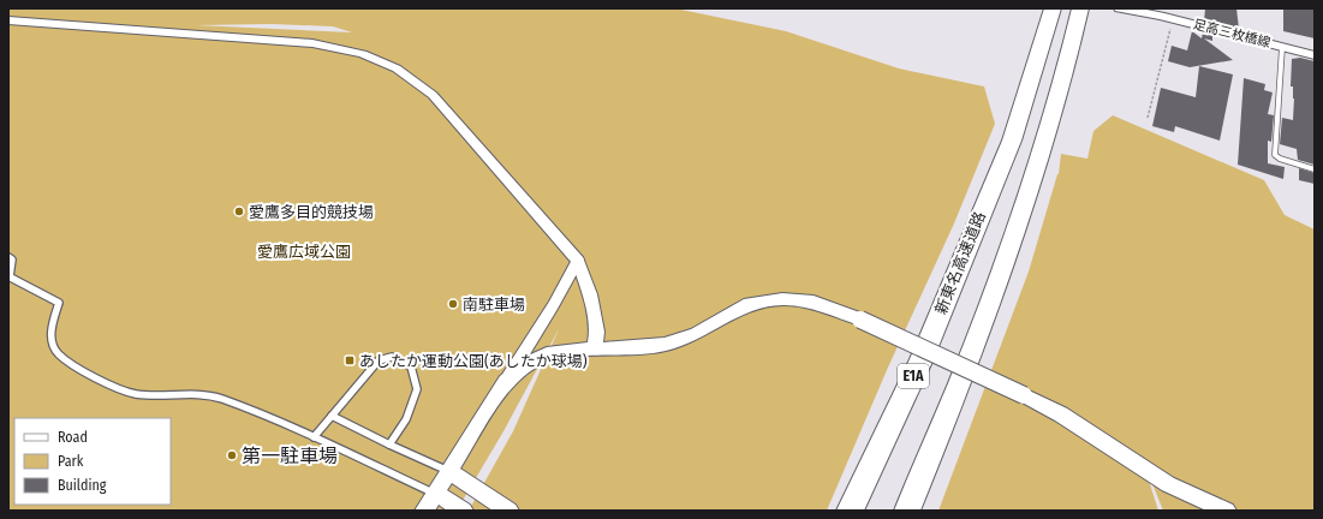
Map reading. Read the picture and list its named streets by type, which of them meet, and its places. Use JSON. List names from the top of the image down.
{
  "streets": {
    "highway": ["新東名高速道路", "E1A"],
    "main road": ["足高三枚橋線"]
  },
  "parks": ["愛鷹広域公園"],
  "places": {
    "other": ["愛鷹多目的競技場", "南駐車場", "第一駐車場"],
    "transit": ["あしたか運動公園(あしたか球場)"]
  },
  "legend": ["Road", "Park", "Building"]
}
